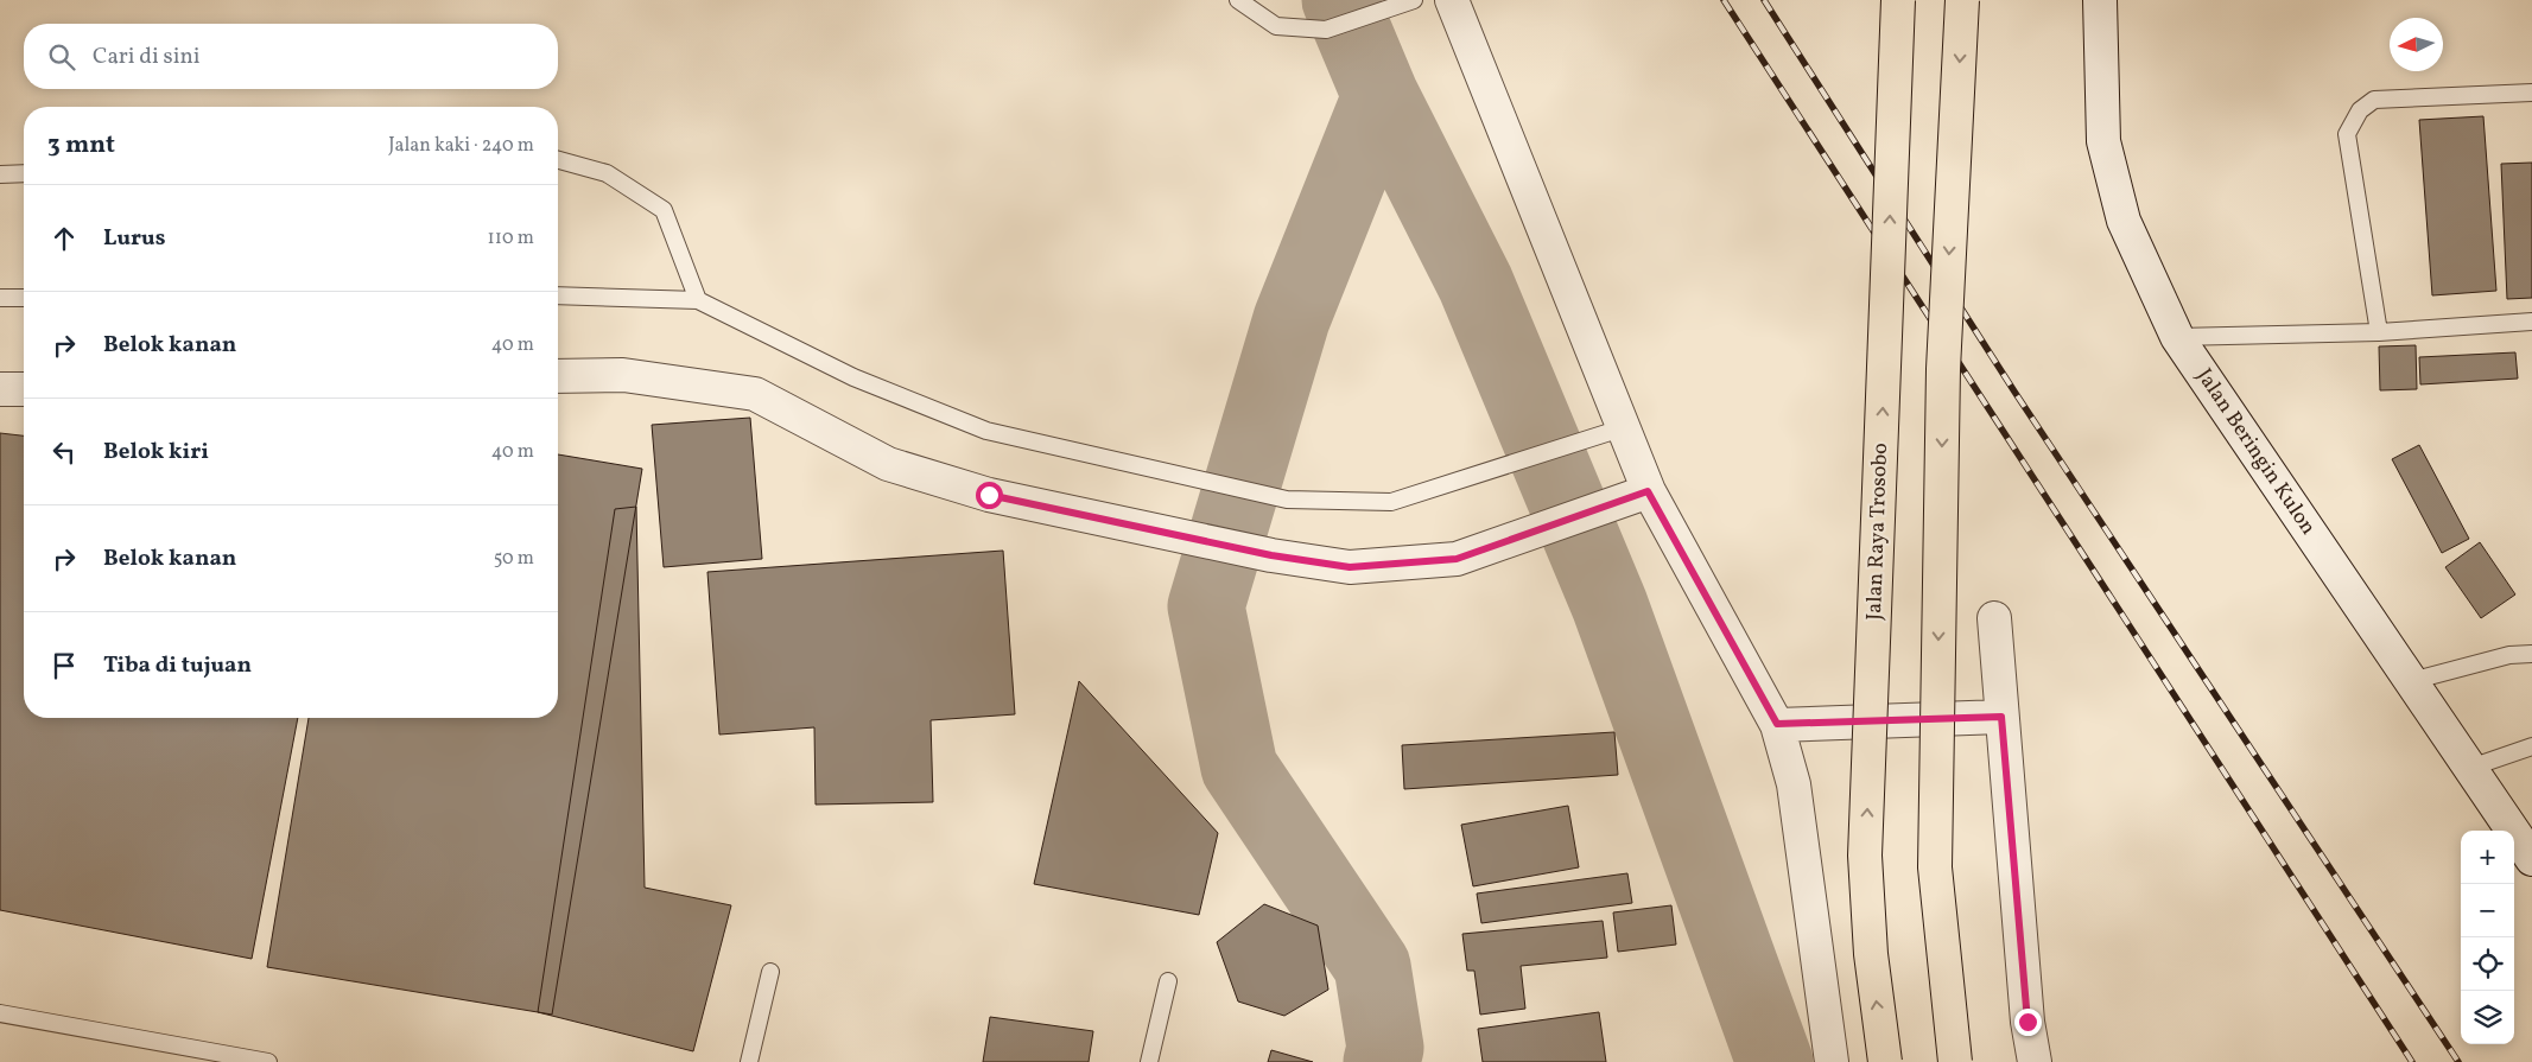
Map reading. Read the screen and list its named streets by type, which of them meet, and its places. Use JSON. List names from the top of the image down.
{
  "streets": {
    "highway": ["Jalan Raya Trosobo"],
    "street": ["Jalan Beringin Kulon"]
  },
  "north": "left",
  "page": {
    "search": "Cari di sini",
    "heading": ["3 mnt", "Jalan kaki · 240 m"],
    "list": [
      ["Lurus", "110 m"],
      ["Belok kanan", "40 m"],
      ["Belok kiri", "40 m"],
      ["Belok kanan", "50 m"],
      "Tiba di tujuan"
    ],
    "map_buttons": ["+", "−"]
  }
}
